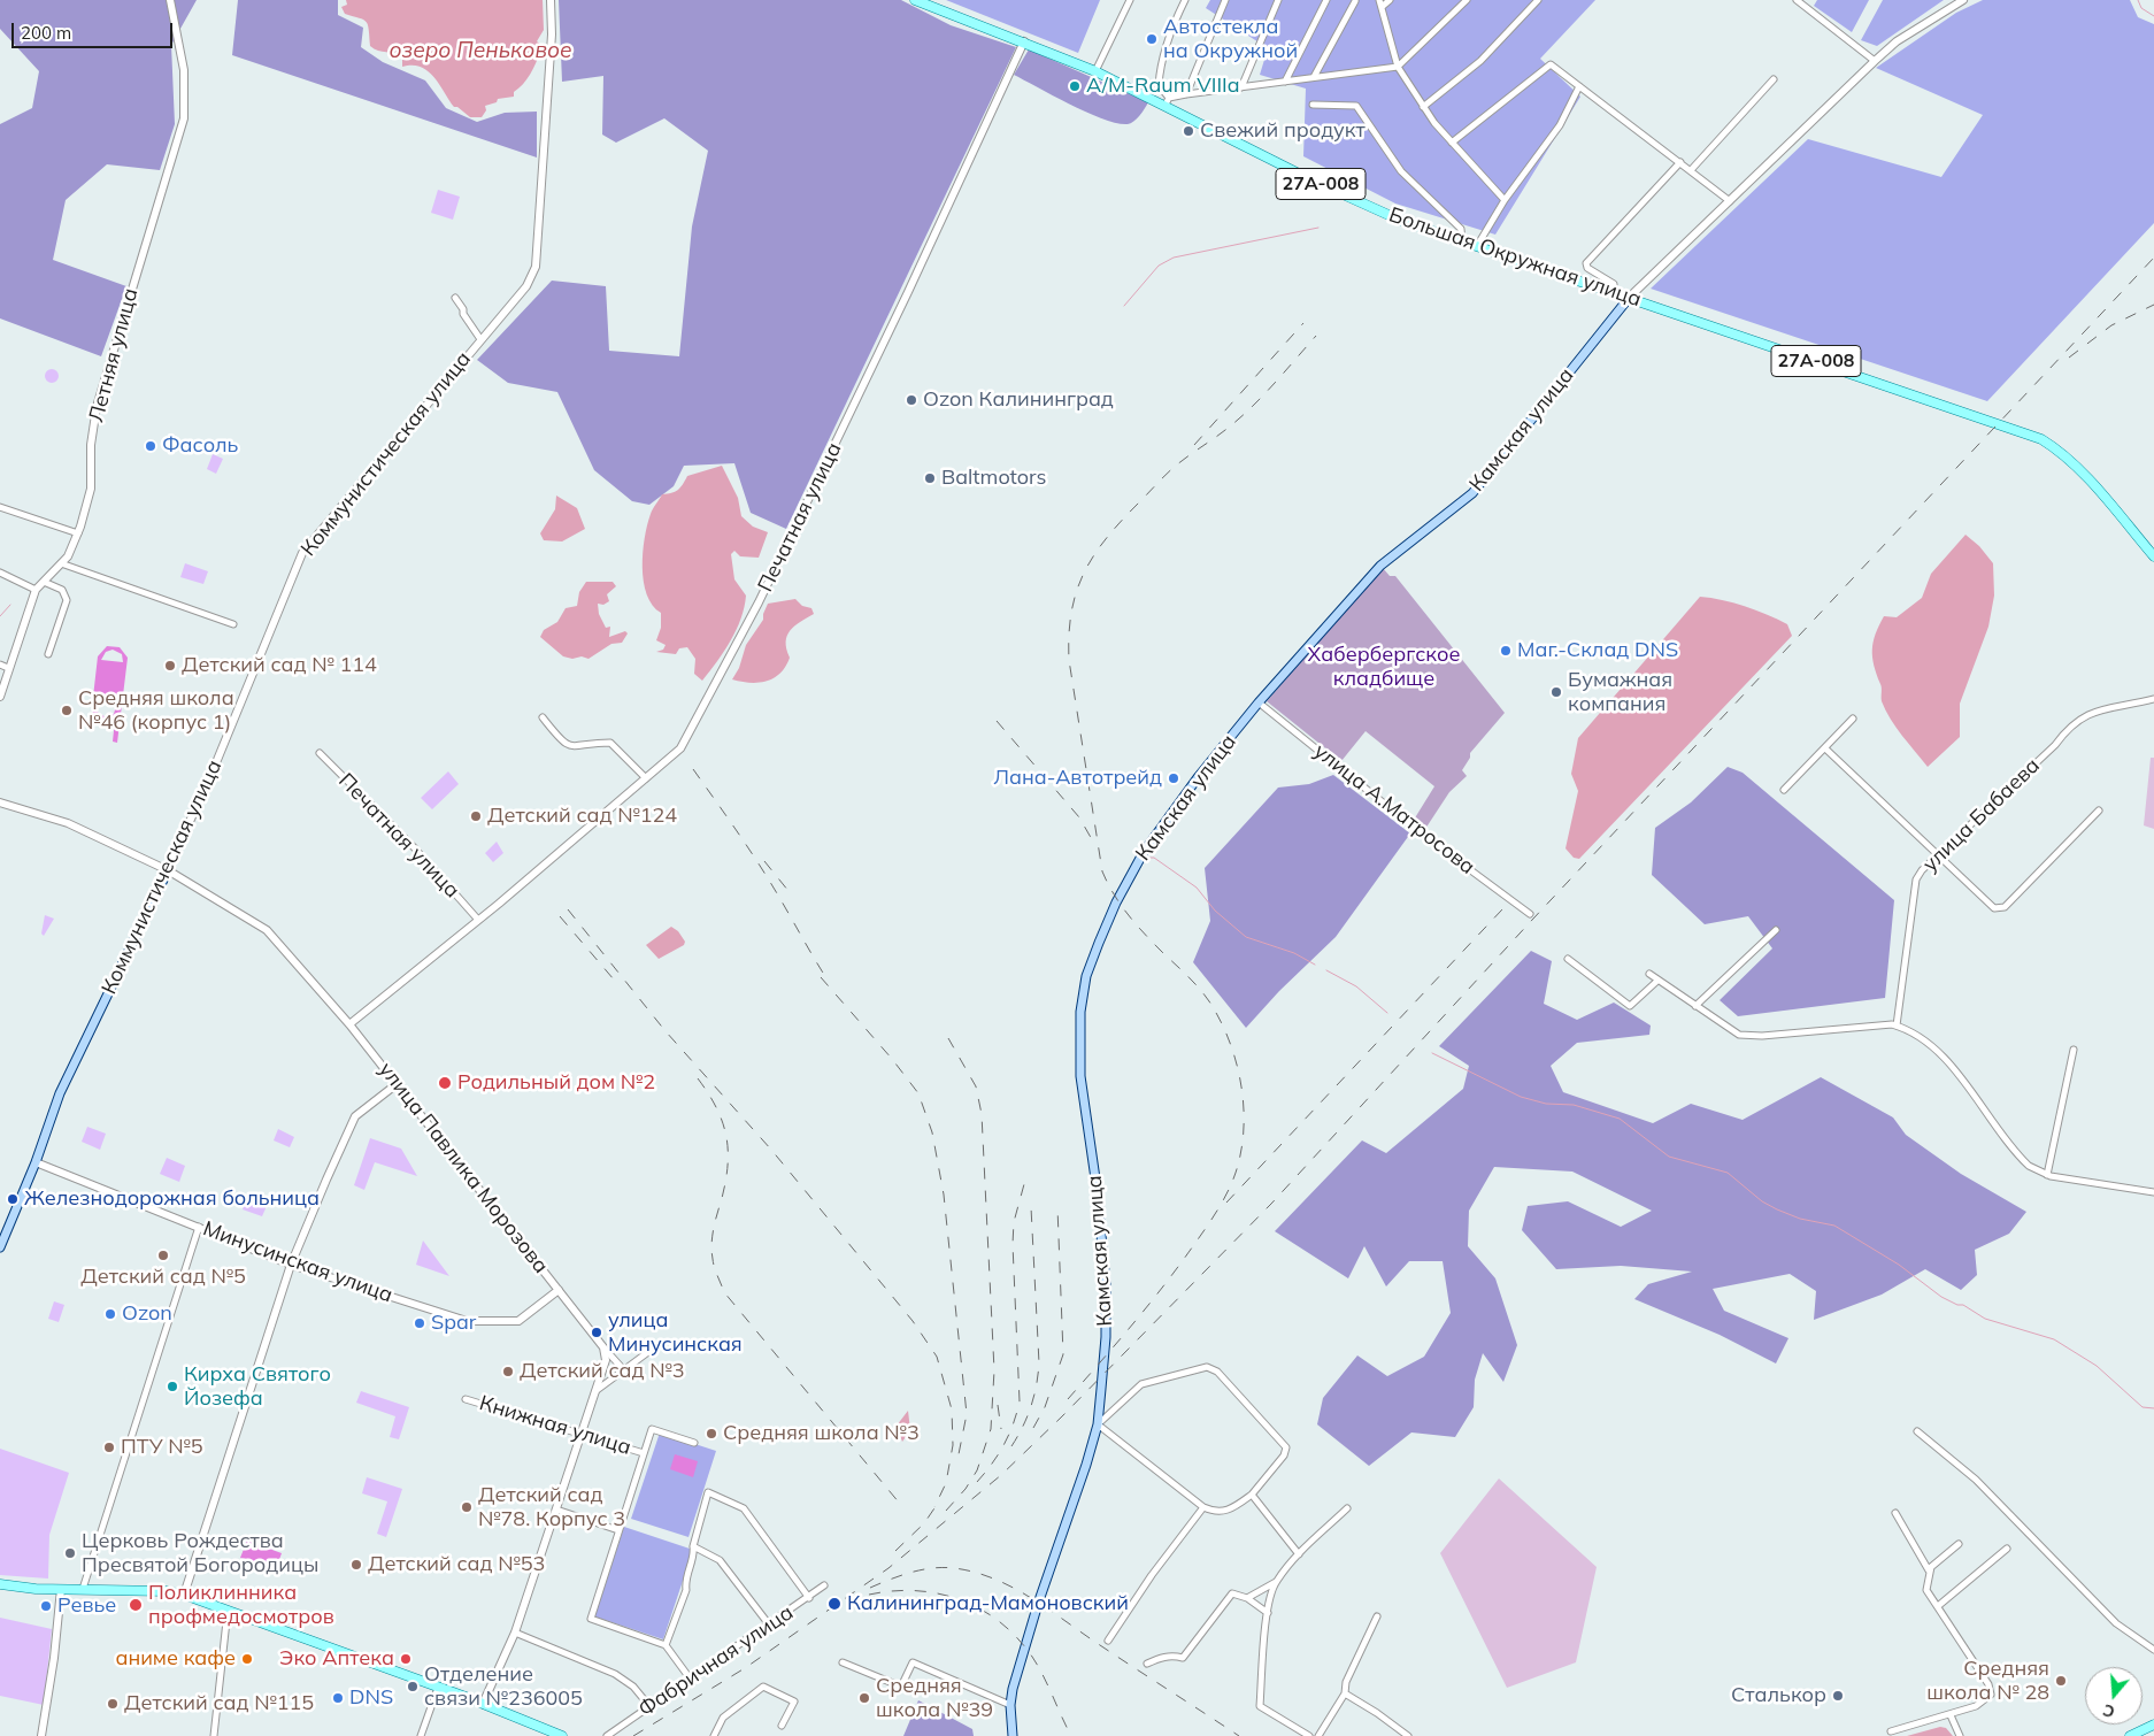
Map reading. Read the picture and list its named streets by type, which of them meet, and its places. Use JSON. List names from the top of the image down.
{
  "streets": {
    "main road": [
      "27А-008",
      "Большая Окружная улица",
      "Камская улица",
      "Коммунистическая улица"
    ],
    "street": [
      "Летняя улица",
      "Печатная улица",
      "улица А.Матросова",
      "улица Бабаева",
      "улица Павлика Морозова",
      "Минусинская улица",
      "Книжная улица",
      "Фабричная улица"
    ]
  },
  "crossings": [
    ["Большая Окружная улица", "Камская улица"],
    ["Большая Окружная улица", "Печатная улица"],
    ["Камская улица", "улица А.Матросова"],
    ["Коммунистическая улица", "улица Павлика Морозова"],
    ["Коммунистическая улица", "Минусинская улица"],
    ["Печатная улица", "улица Павлика Морозова"],
    ["улица Павлика Морозова", "Минусинская улица"]
  ],
  "water": ["озеро Пеньковое"],
  "parks": ["Хабербергское кладбище"],
  "places": [
    "Автостекла на Окружной",
    "A/M-Raum VIIIa",
    "Свежий продукт",
    "Ozon Калининград",
    "Фасоль",
    "Baltmotors",
    "Маг.-Склад DNS",
    "Детский сад № 114",
    "Бумажная компания",
    "Средняя школа №46 (корпус 1)",
    "Лана-Автотрейд",
    "Детский сад №124",
    "Родильный дом №2",
    "Железнодорожная больница",
    "Детский сад №5",
    "Ozon",
    "Spar",
    "улица Минусинская",
    "Детский сад №3",
    "Кирха Святого Йозефа",
    "Средняя школа №3",
    "ПТУ №5",
    "Детский сад №78. Корпус 3",
    "Церковь Рождества Пресвятой Богородицы",
    "Детский сад №53",
    "Калининград-Мамоновский",
    "Поликлинника профмедосмотров",
    "Ревье",
    "аниме кафе",
    "Эко Аптека",
    "Средняя школа № 28",
    "Отделение связи №236005",
    "Сталькор",
    "DNS",
    "Средняя школа №39",
    "Детский сад №115"
  ],
  "scale_bar": "200 m",
  "north": "bottom"
}
